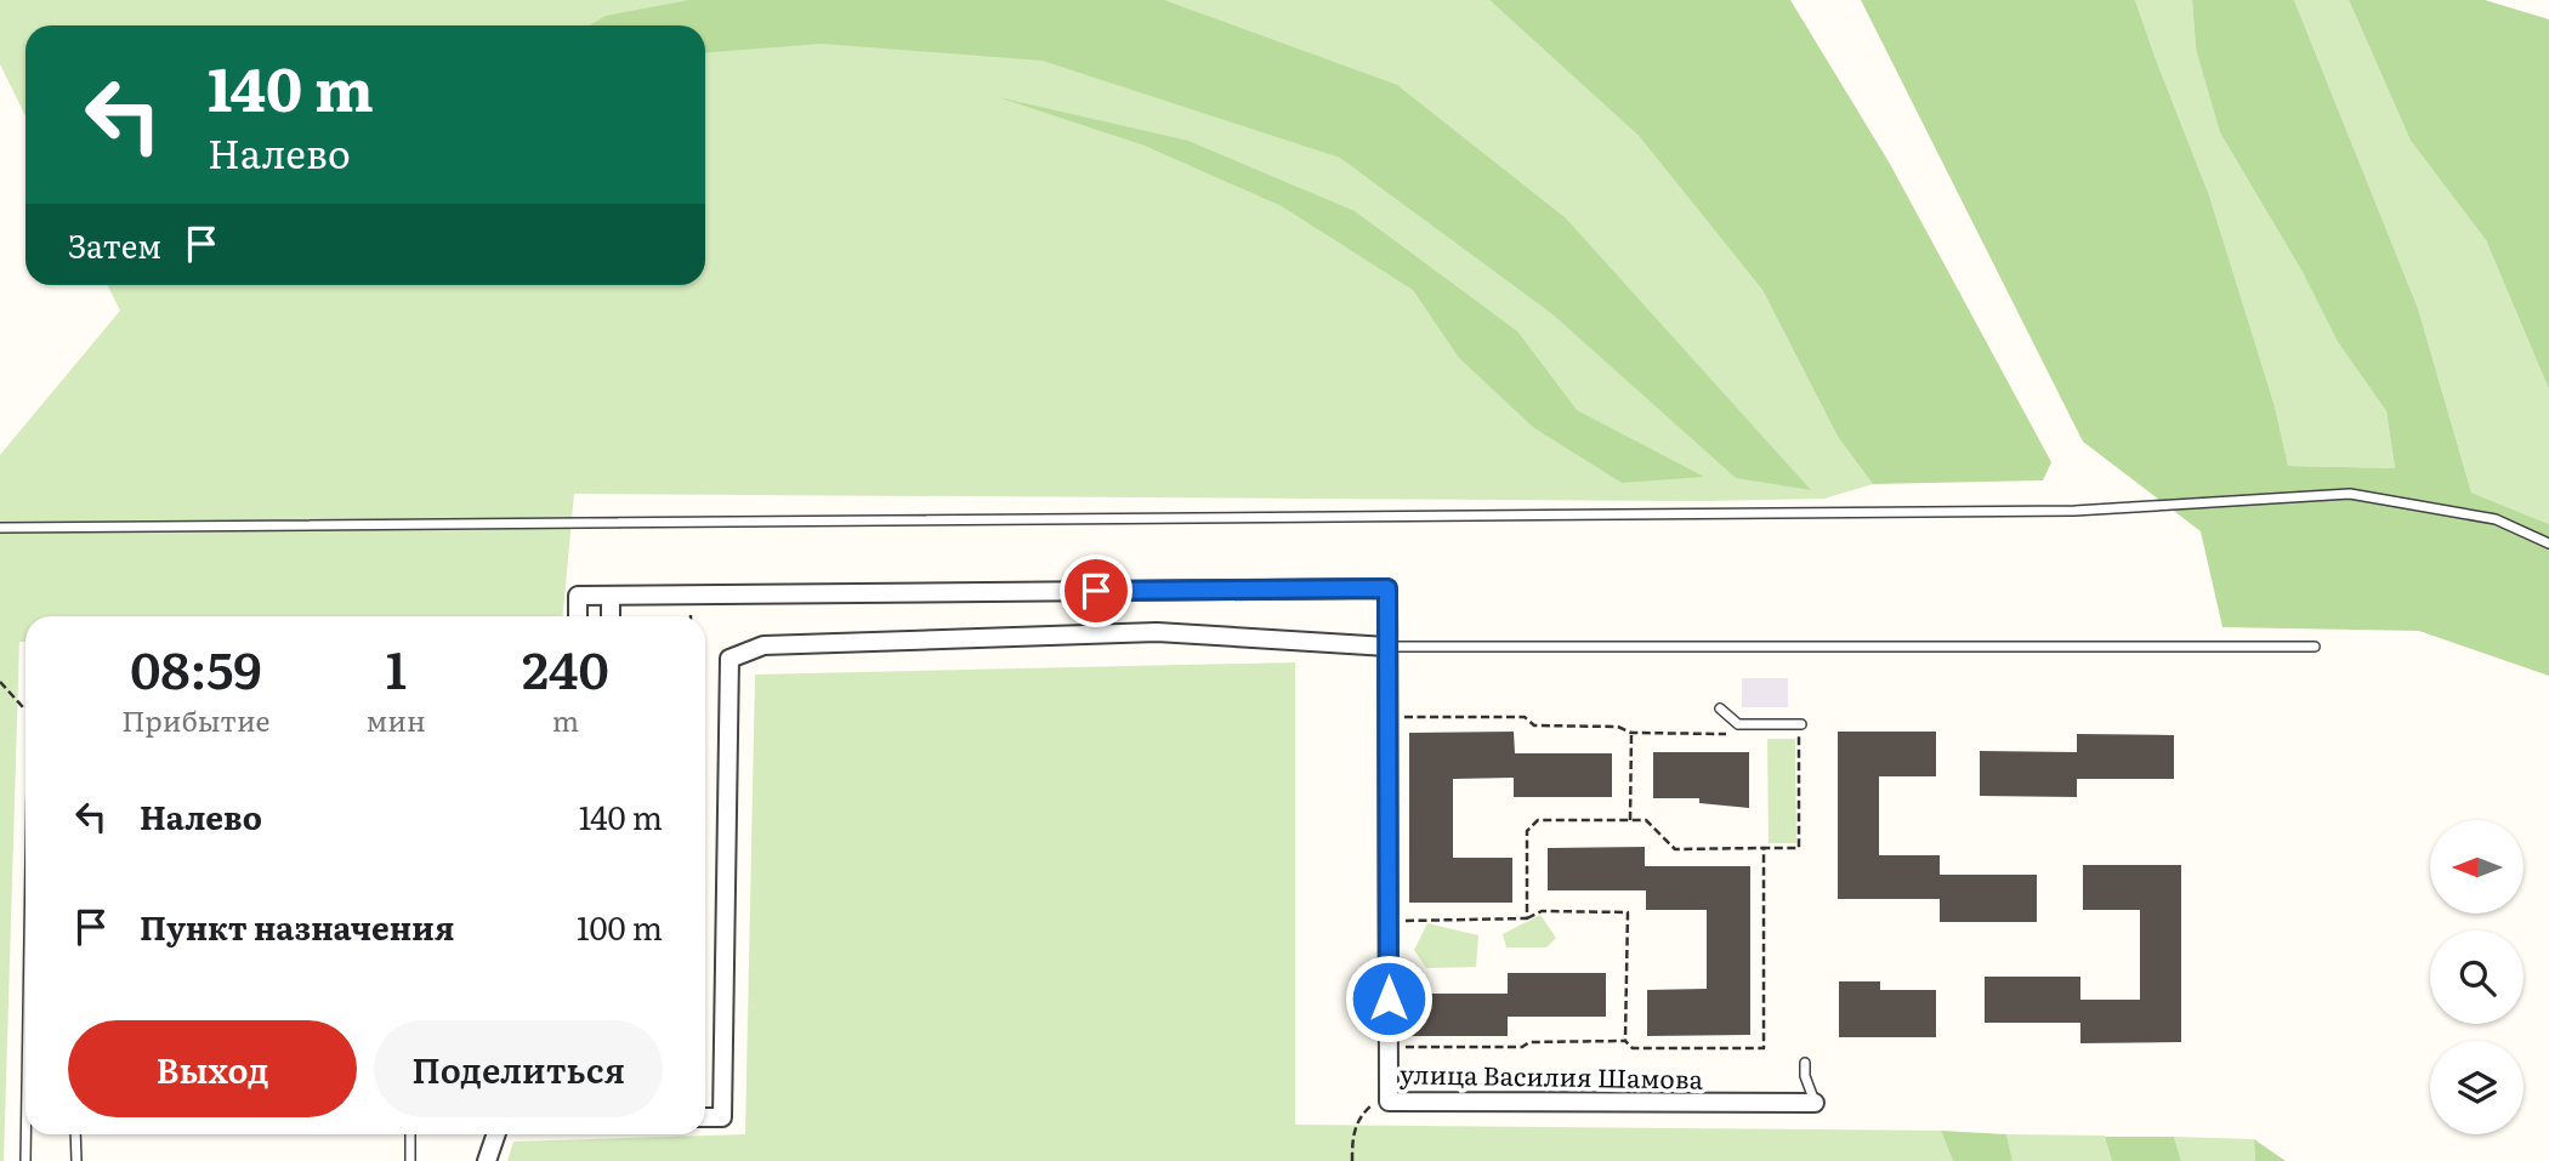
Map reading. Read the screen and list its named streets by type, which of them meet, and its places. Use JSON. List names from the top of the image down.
{
  "streets": {
    "street": ["улица Василия Шамова"]
  },
  "north": "left",
  "page": {
    "turn": ["140 m", "Налево"],
    "then": "Затем",
    "eta": [
      "08:59",
      "Прибытие",
      "1",
      "мин",
      "240",
      "m"
    ],
    "list": [
      {
        "name": "Налево",
        "value": "140 m"
      },
      {
        "name": "Пункт назначения",
        "value": "100 m"
      }
    ],
    "buttons": ["Выход", "Поделиться"]
  }
}
